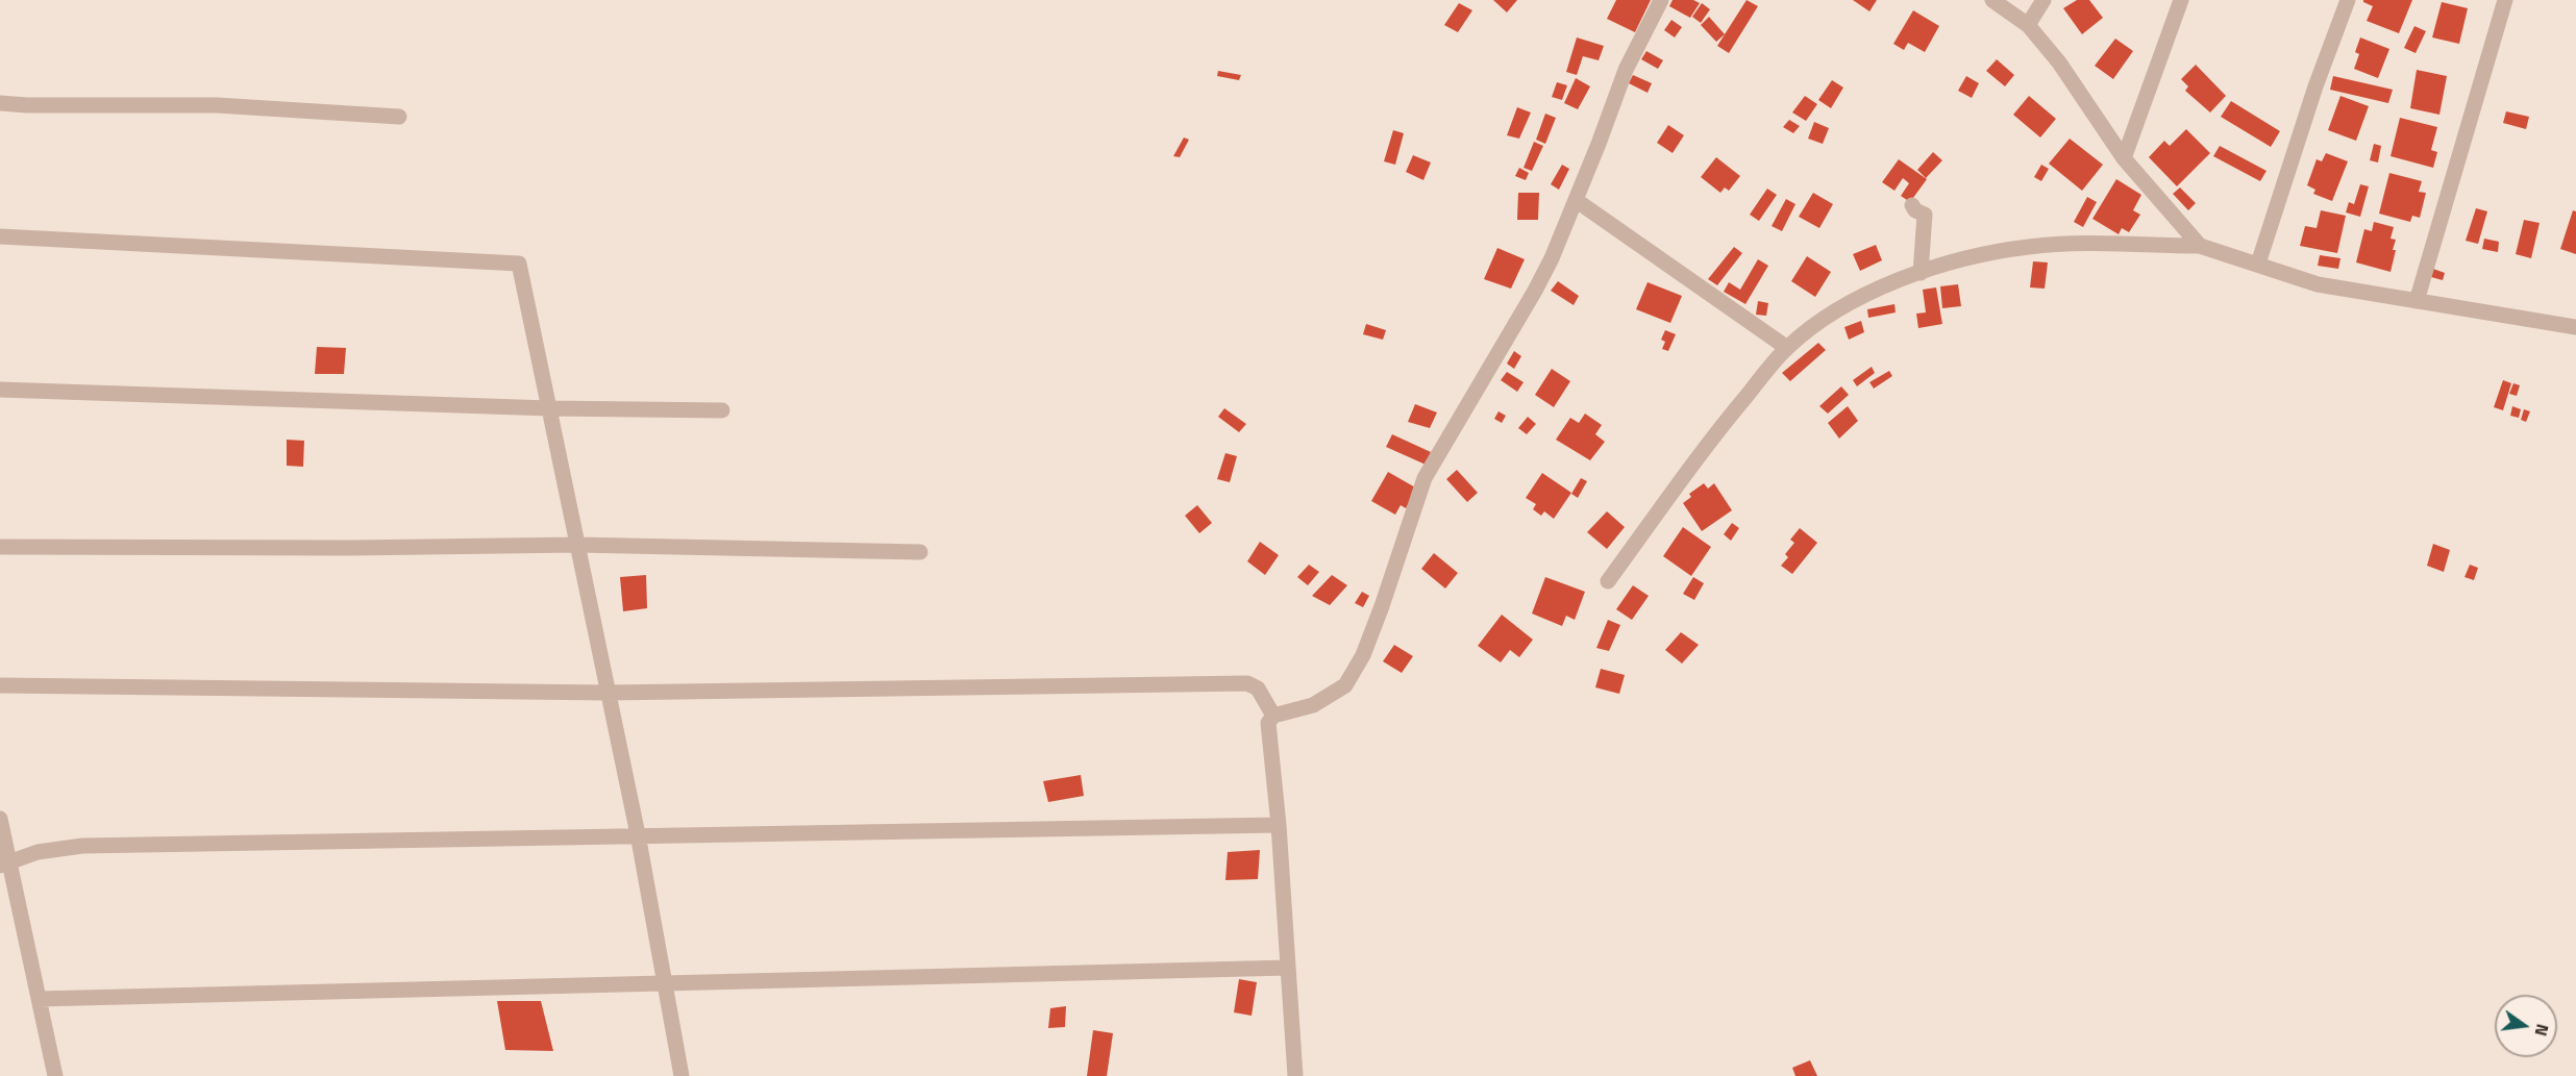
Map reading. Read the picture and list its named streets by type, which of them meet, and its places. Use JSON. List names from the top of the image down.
{
  "north": "right"
}
